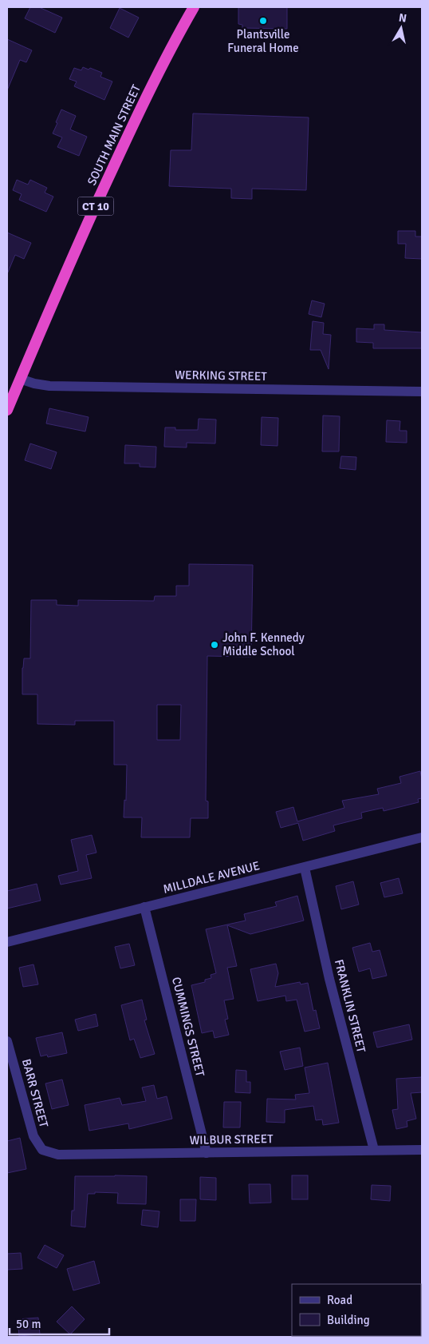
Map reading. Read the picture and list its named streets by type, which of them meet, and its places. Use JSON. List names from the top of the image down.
{
  "streets": {
    "highway": ["SOUTH MAIN STREET", "CT 10"],
    "street": [
      "WERKING STREET",
      "MILLDALE AVENUE",
      "FRANKLIN STREET",
      "CUMMINGS STREET",
      "BARR STREET",
      "WILBUR STREET"
    ]
  },
  "crossings": [
    ["SOUTH MAIN STREET", "WERKING STREET"],
    ["MILLDALE AVENUE", "FRANKLIN STREET"],
    ["MILLDALE AVENUE", "CUMMINGS STREET"],
    ["FRANKLIN STREET", "WILBUR STREET"],
    ["CUMMINGS STREET", "WILBUR STREET"],
    ["BARR STREET", "WILBUR STREET"]
  ],
  "places": ["Plantsville Funeral Home", "John F. Kennedy Middle School"],
  "legend": ["Road", "Building"],
  "scale_bar": "50 m",
  "north": "top"
}
